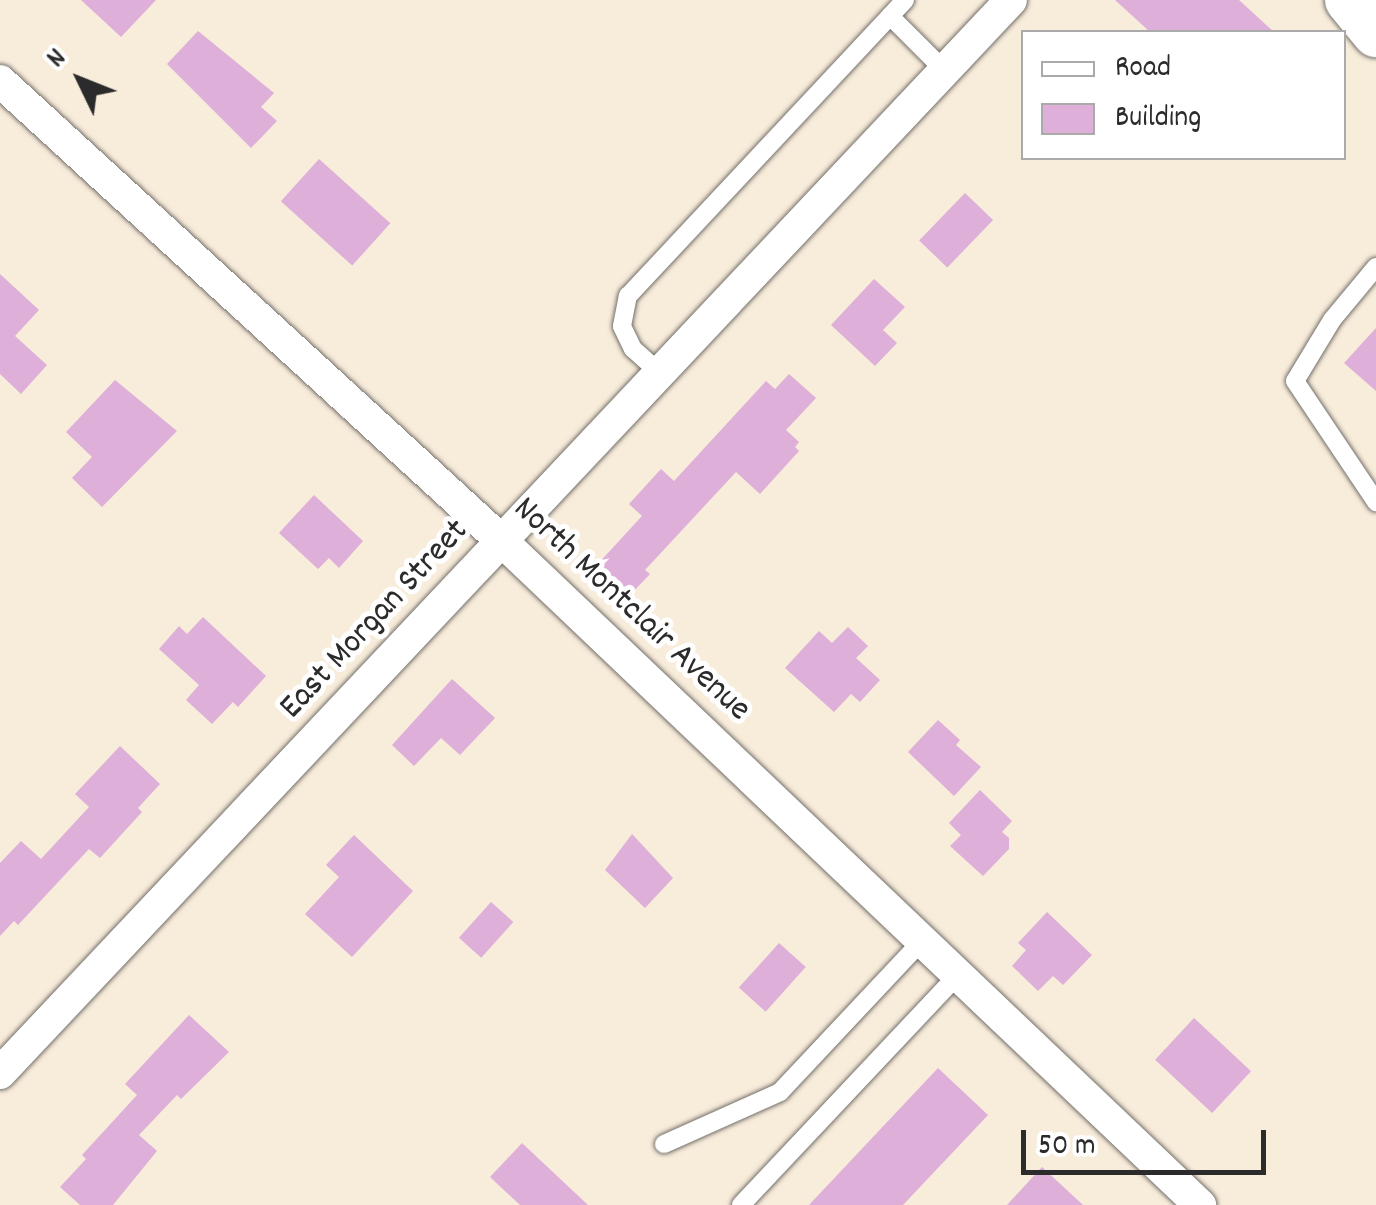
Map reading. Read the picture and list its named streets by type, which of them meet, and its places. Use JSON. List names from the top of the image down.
{
  "streets": {
    "street": ["North Montclair Avenue", "East Morgan Street"]
  },
  "crossings": [
    ["North Montclair Avenue", "East Morgan Street"]
  ],
  "legend": ["Road", "Building"],
  "scale_bar": "50 m",
  "north": "top left"
}
